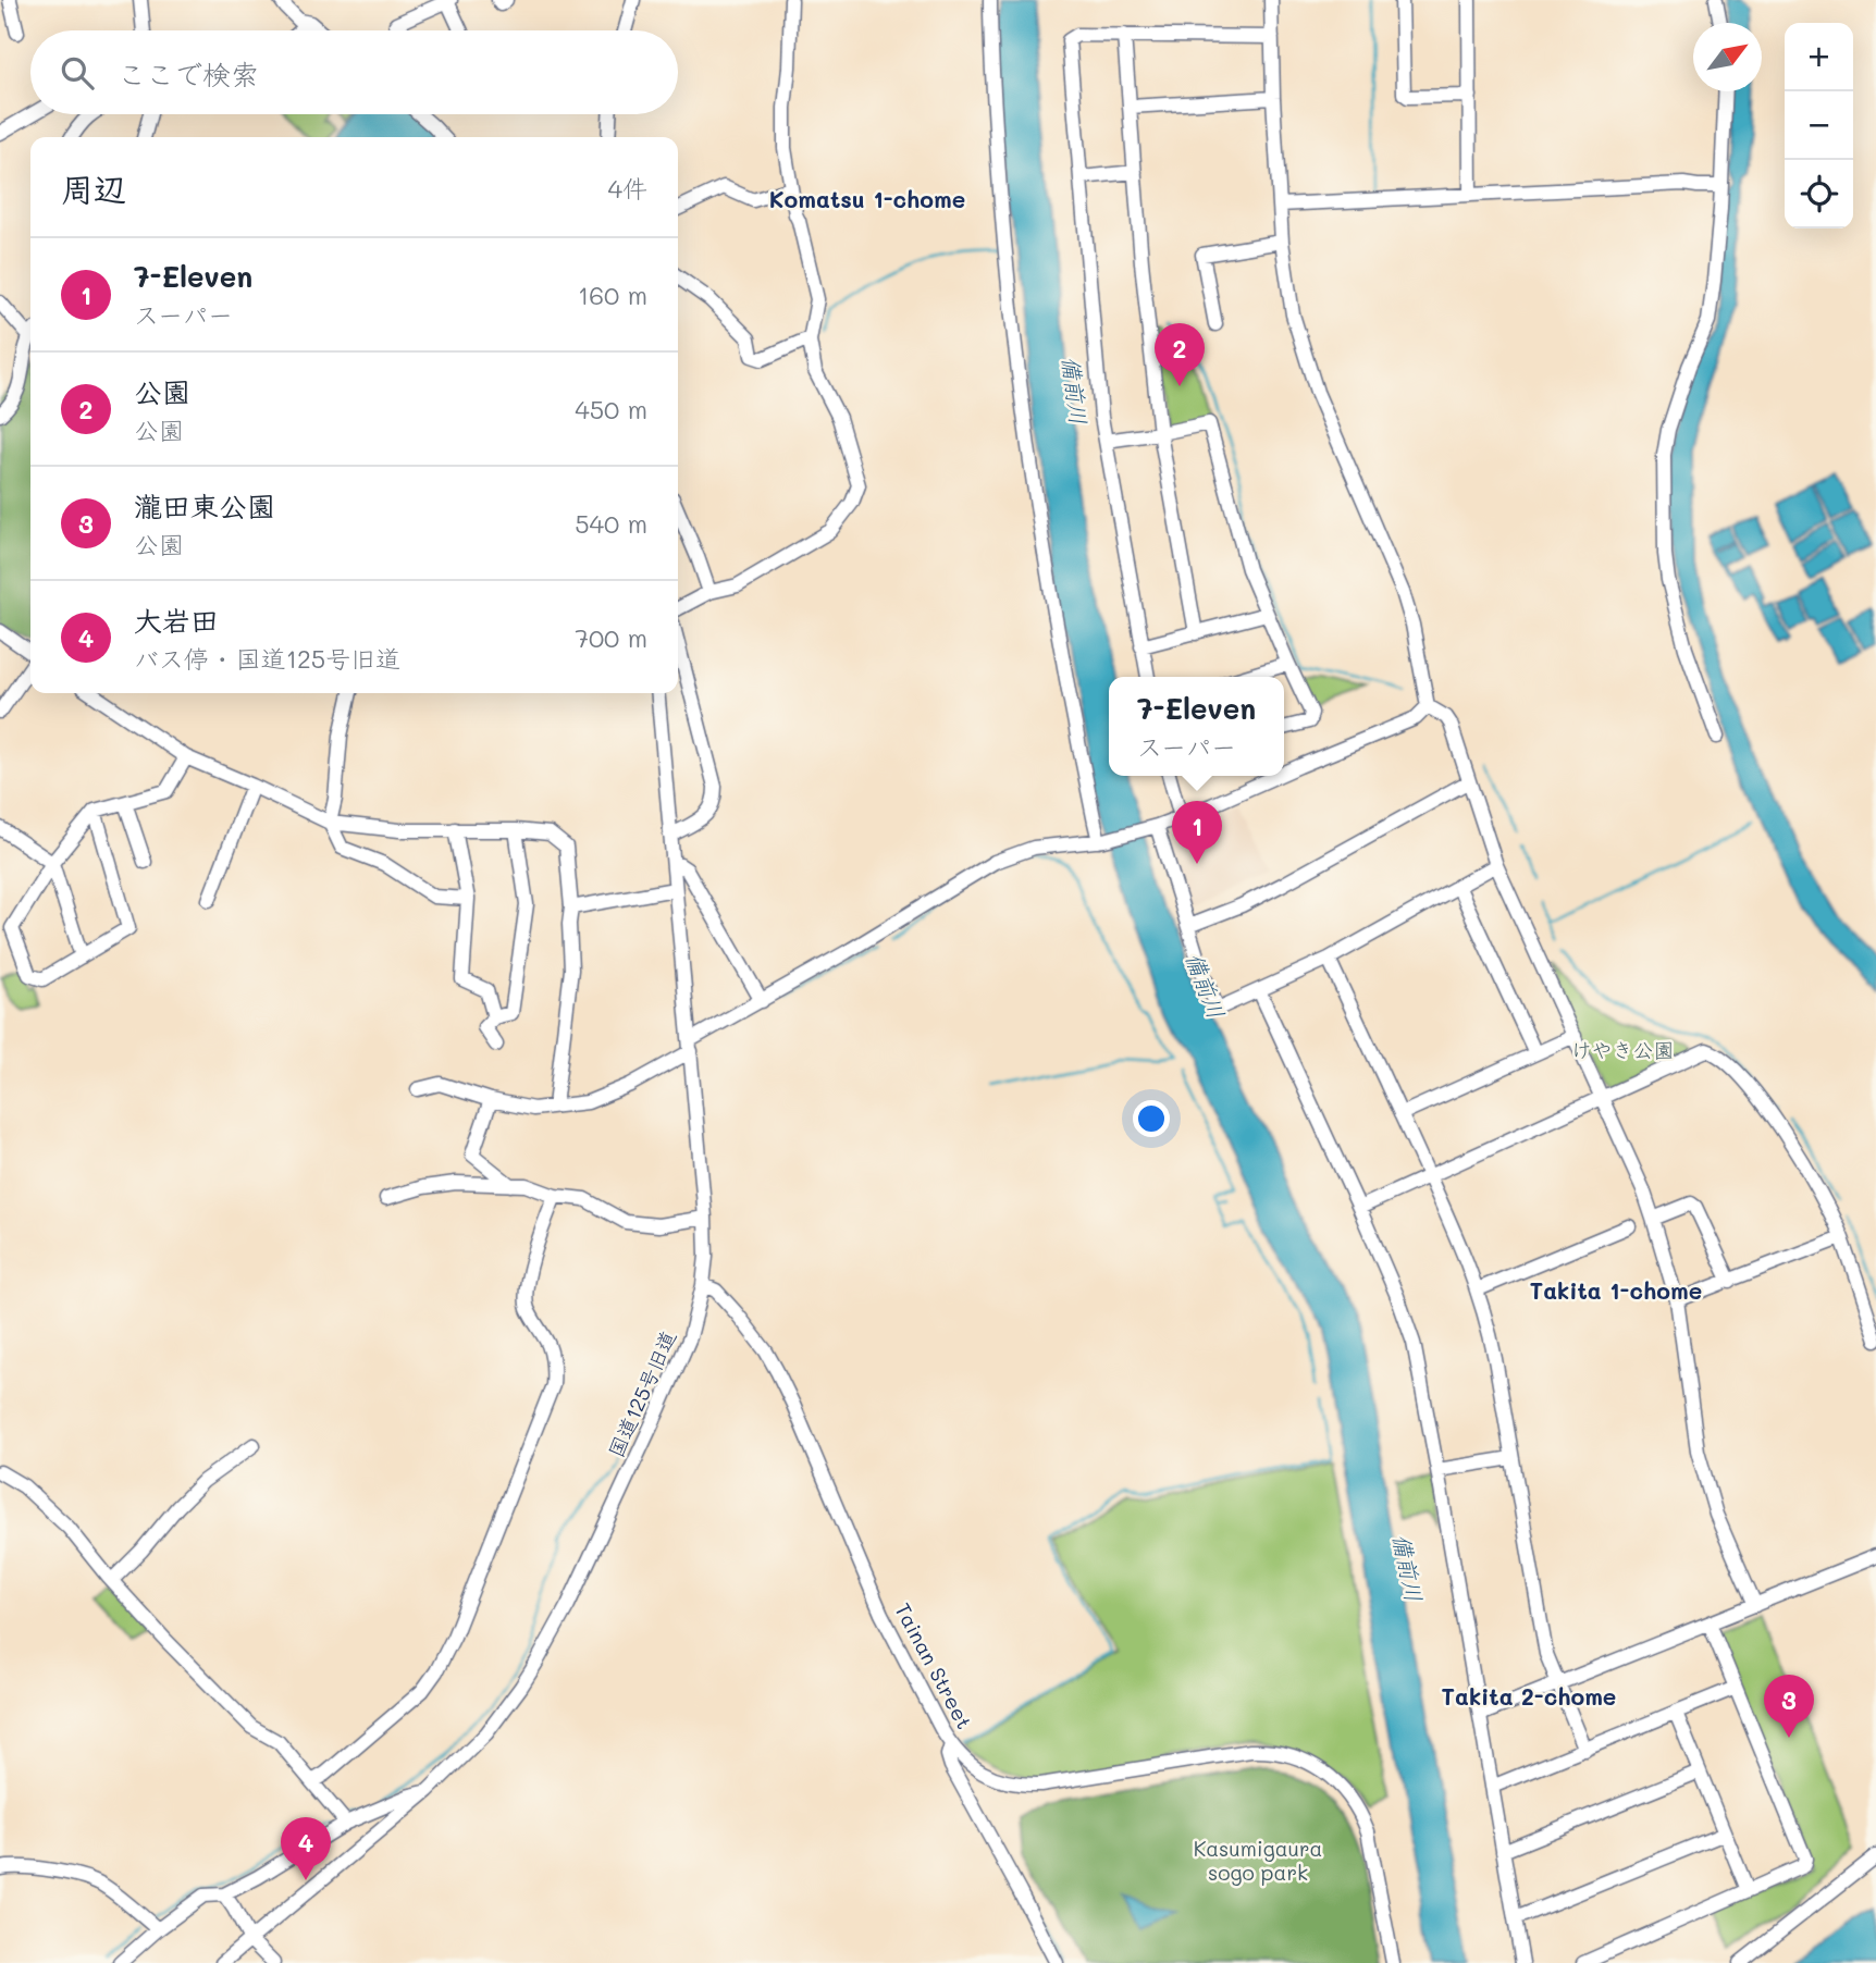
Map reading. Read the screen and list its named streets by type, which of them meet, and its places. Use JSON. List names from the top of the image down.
{
  "streets": {
    "street": ["国道125号旧道", "Tainan Street"]
  },
  "crossings": [
    ["国道125号旧道", "Tainan Street"]
  ],
  "districts": ["Komatsu 1-chome", "Takita 1-chome", "Takita 2-chome"],
  "water": ["備前川"],
  "parks": ["けやき公園", "Kasumigaura sogo park"],
  "north": "top right",
  "page": {
    "map_buttons": ["+", "−"],
    "search": "ここで検索",
    "heading": ["周辺", "4件"],
    "list": [
      {
        "mark": "1",
        "name": "7-Eleven",
        "note": "スーパー",
        "value": "160 m"
      },
      {
        "mark": "2",
        "name": "公園",
        "note": "公園",
        "value": "450 m"
      },
      {
        "mark": "3",
        "name": "瀧田東公園",
        "note": "公園",
        "value": "540 m"
      },
      {
        "mark": "4",
        "name": "大岩田",
        "note": "バス停 · 国道125号旧道",
        "value": "700 m"
      }
    ],
    "pins": [
      "2",
      "1",
      "3",
      "4"
    ],
    "popup": ["7-Eleven", "スーパー"]
  }
}
